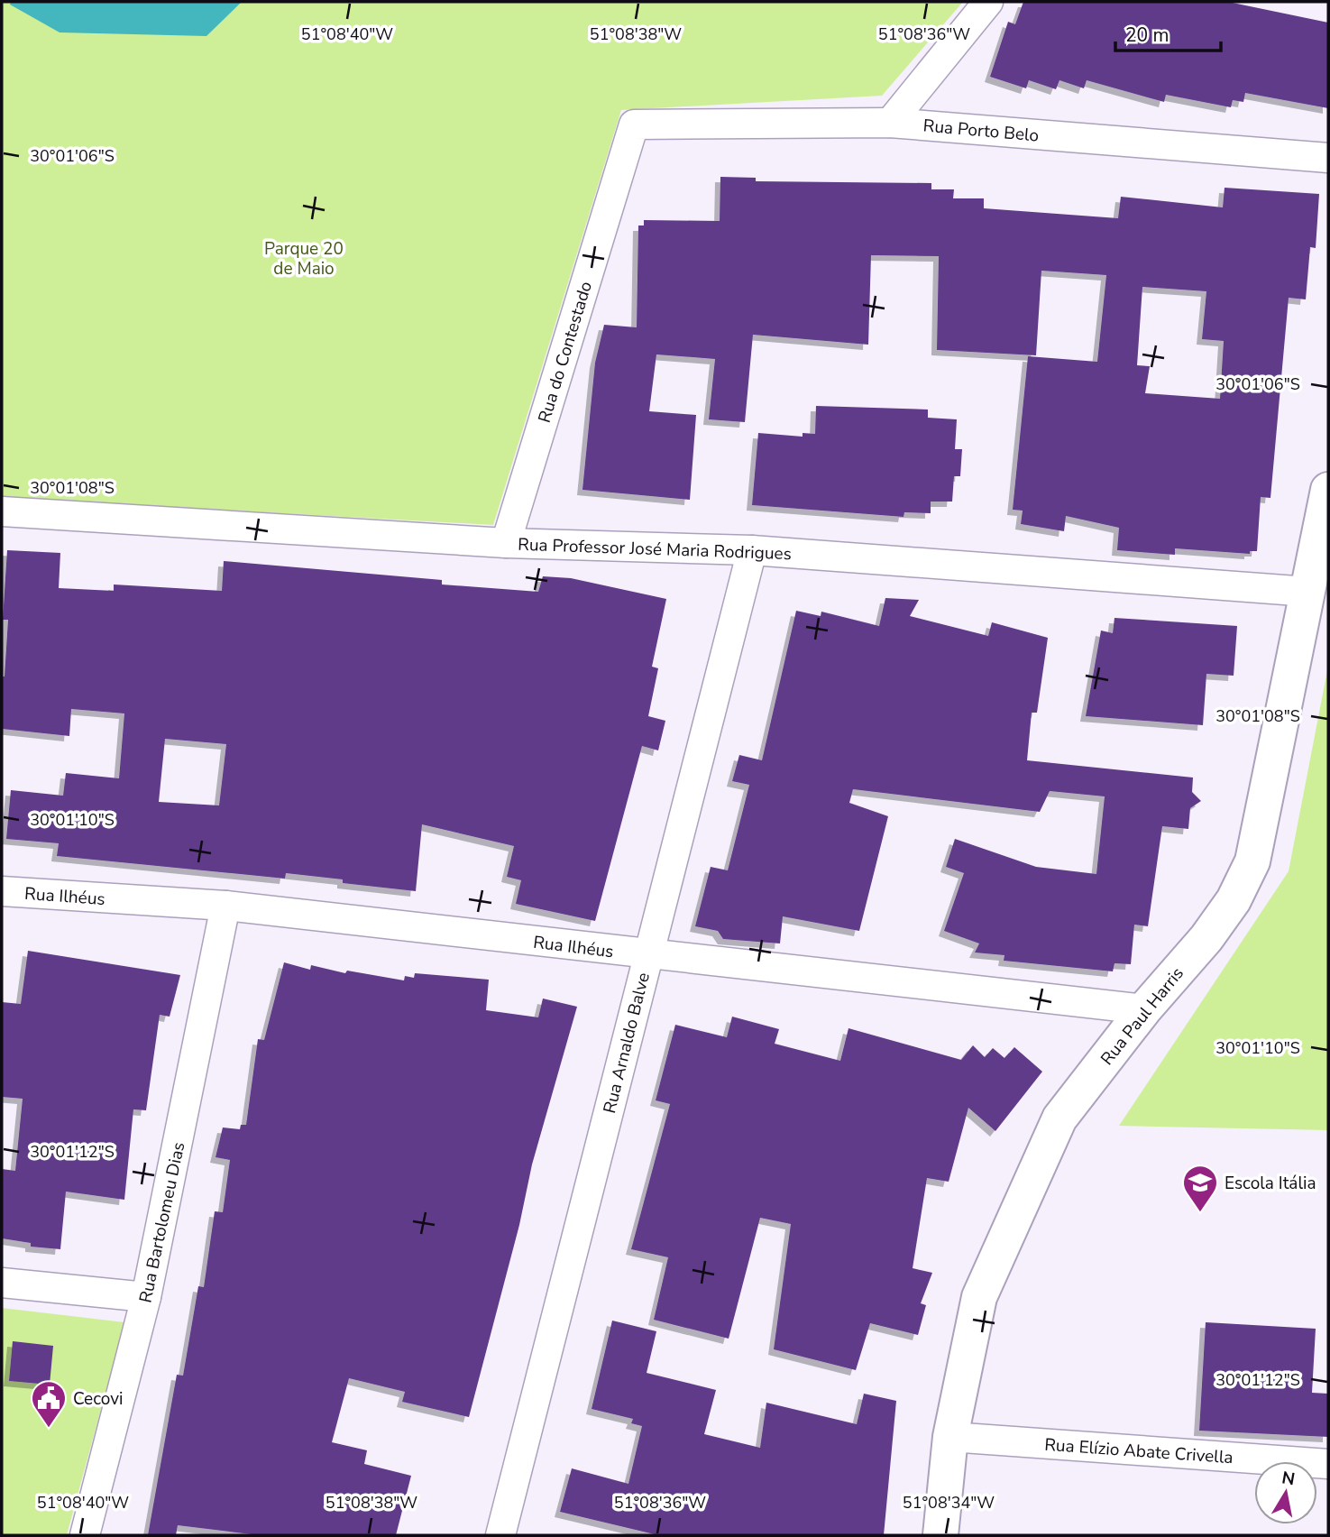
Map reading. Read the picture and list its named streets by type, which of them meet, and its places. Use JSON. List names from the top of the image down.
{
  "streets": {
    "street": [
      "Rua Porto Belo",
      "Rua do Contestado",
      "Rua Professor José Maria Rodrigues",
      "Rua Ilhéus",
      "Rua Paul Harris",
      "Rua Arnaldo Balve",
      "Rua Bartolomeu Dias",
      "Rua Elízio Abate Crivella"
    ]
  },
  "crossings": [
    ["Rua Porto Belo", "Rua do Contestado"],
    ["Rua do Contestado", "Rua Professor José Maria Rodrigues"],
    ["Rua Professor José Maria Rodrigues", "Rua Paul Harris"],
    ["Rua Professor José Maria Rodrigues", "Rua Arnaldo Balve"],
    ["Rua Ilhéus", "Rua Paul Harris"],
    ["Rua Ilhéus", "Rua Arnaldo Balve"],
    ["Rua Ilhéus", "Rua Bartolomeu Dias"],
    ["Rua Paul Harris", "Rua Elízio Abate Crivella"]
  ],
  "parks": ["Parque 20 de Maio"],
  "places": {
    "school or university": ["Escola Itália"],
    "public building": ["Cecovi"]
  },
  "scale_bar": "20 m",
  "north": "top",
  "coordinates": [
    "51°08'40\"W",
    "51°08'38\"W",
    "51°08'36\"W",
    "30°01'06\"S",
    "30°01'08\"S",
    "30°01'10\"S",
    "30°01'12\"S",
    "51°08'34\"W"
  ]
}
